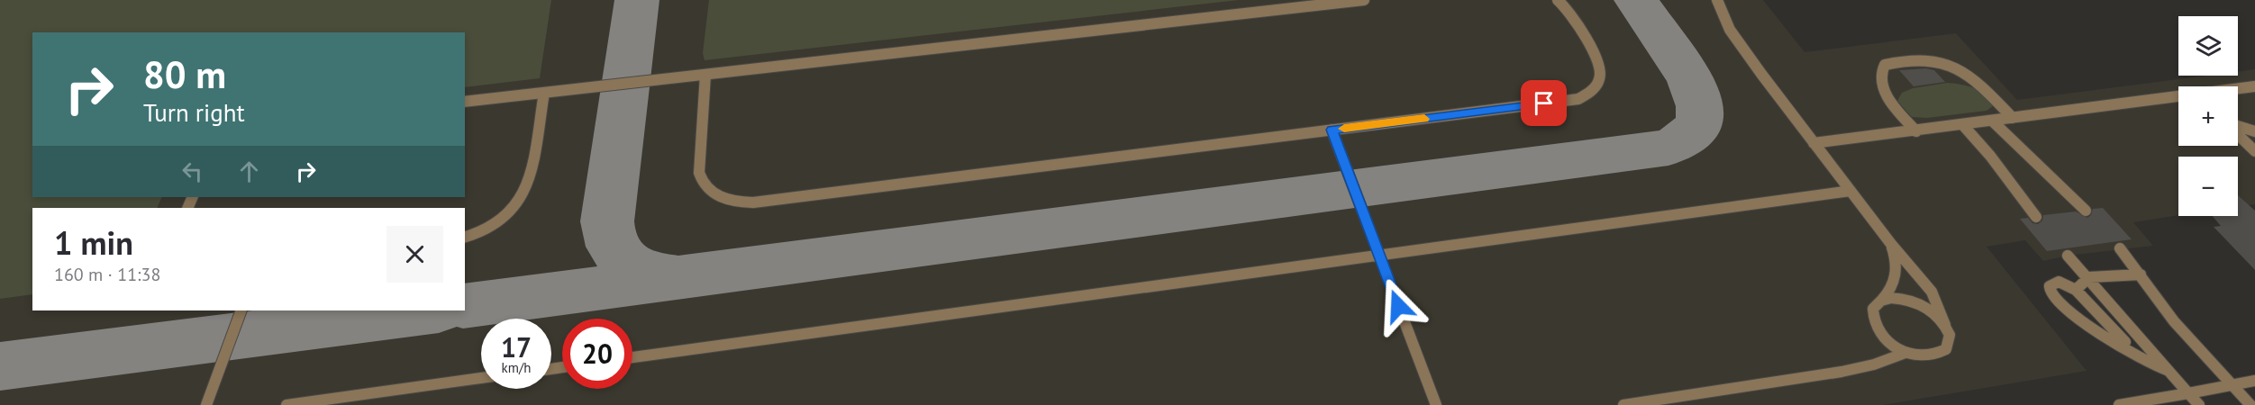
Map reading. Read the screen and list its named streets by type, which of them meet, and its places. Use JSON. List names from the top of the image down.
{
  "page": {
    "map_buttons": ["+", "−"],
    "turn": ["80 m", "Turn right"],
    "heading": ["1 min", "160 m · 11:38"],
    "speed": "17 km/h",
    "limit": "20"
  }
}
